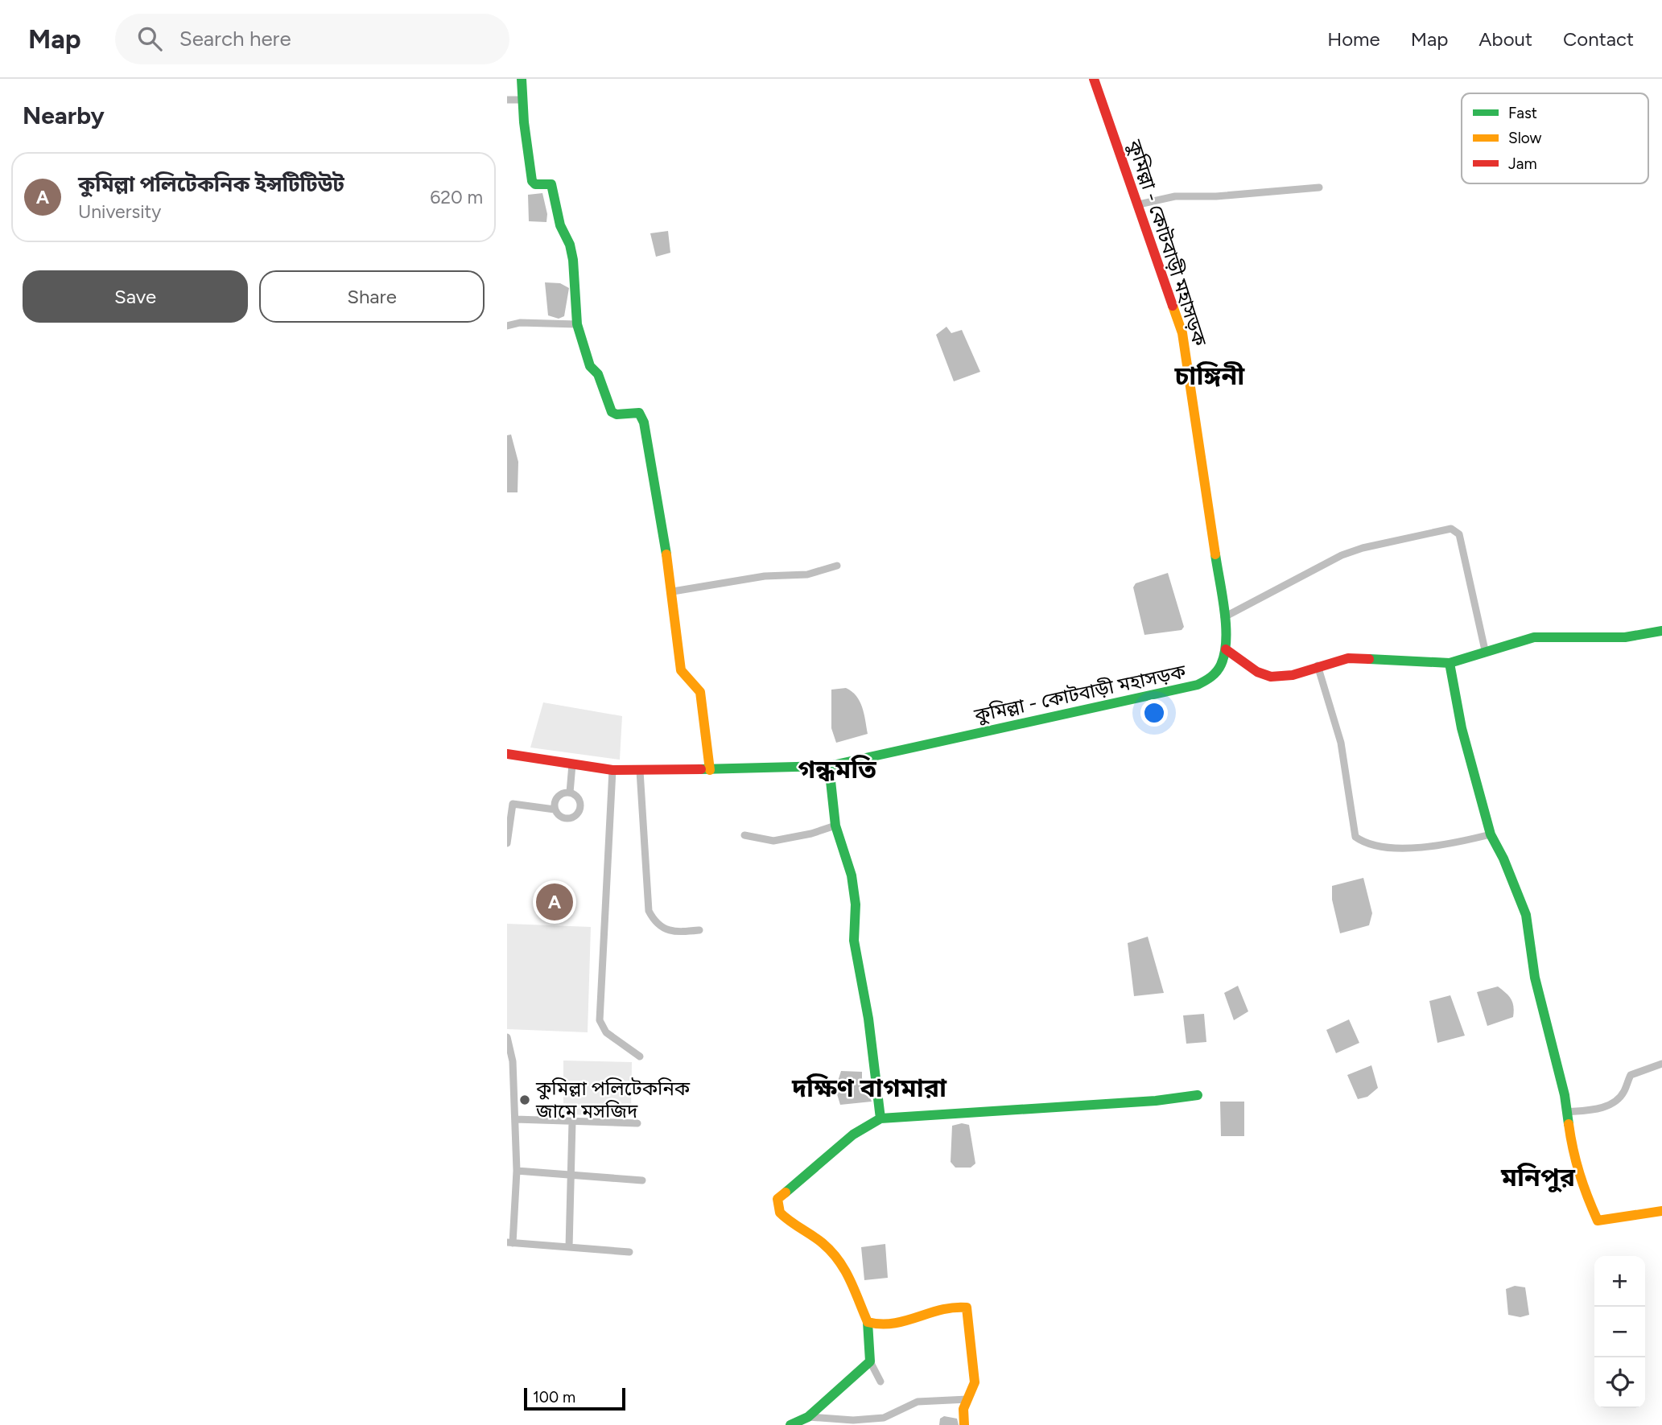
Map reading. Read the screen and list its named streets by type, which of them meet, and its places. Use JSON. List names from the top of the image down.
{
  "streets": {
    "main road": ["কুমিল্লা - কোটবাড়ী মহাসড়ক"]
  },
  "districts": [
    "চাঙ্গিনী",
    "গন্ধমতি",
    "দক্ষিণ বাগমারা",
    "মনিপুর"
  ],
  "places": ["কুমিল্লা পলিটেকনিক জামে মসজিদ"],
  "legend": ["Fast", "Slow", "Jam"],
  "scale_bar": "100 m",
  "page": {
    "header": "Map",
    "search": "Search here",
    "nav": [
      "Home",
      "Map",
      "About",
      "Contact"
    ],
    "heading": "Nearby",
    "list": [
      {
        "mark": "A",
        "name": "কুমিল্লা পলিটেকনিক ইন্সটিটিউট",
        "note": "University",
        "value": "620 m"
      }
    ],
    "buttons": ["Save", "Share"],
    "pins": "A",
    "map_buttons": ["+", "−"],
    "scale": "100 m"
  }
}
